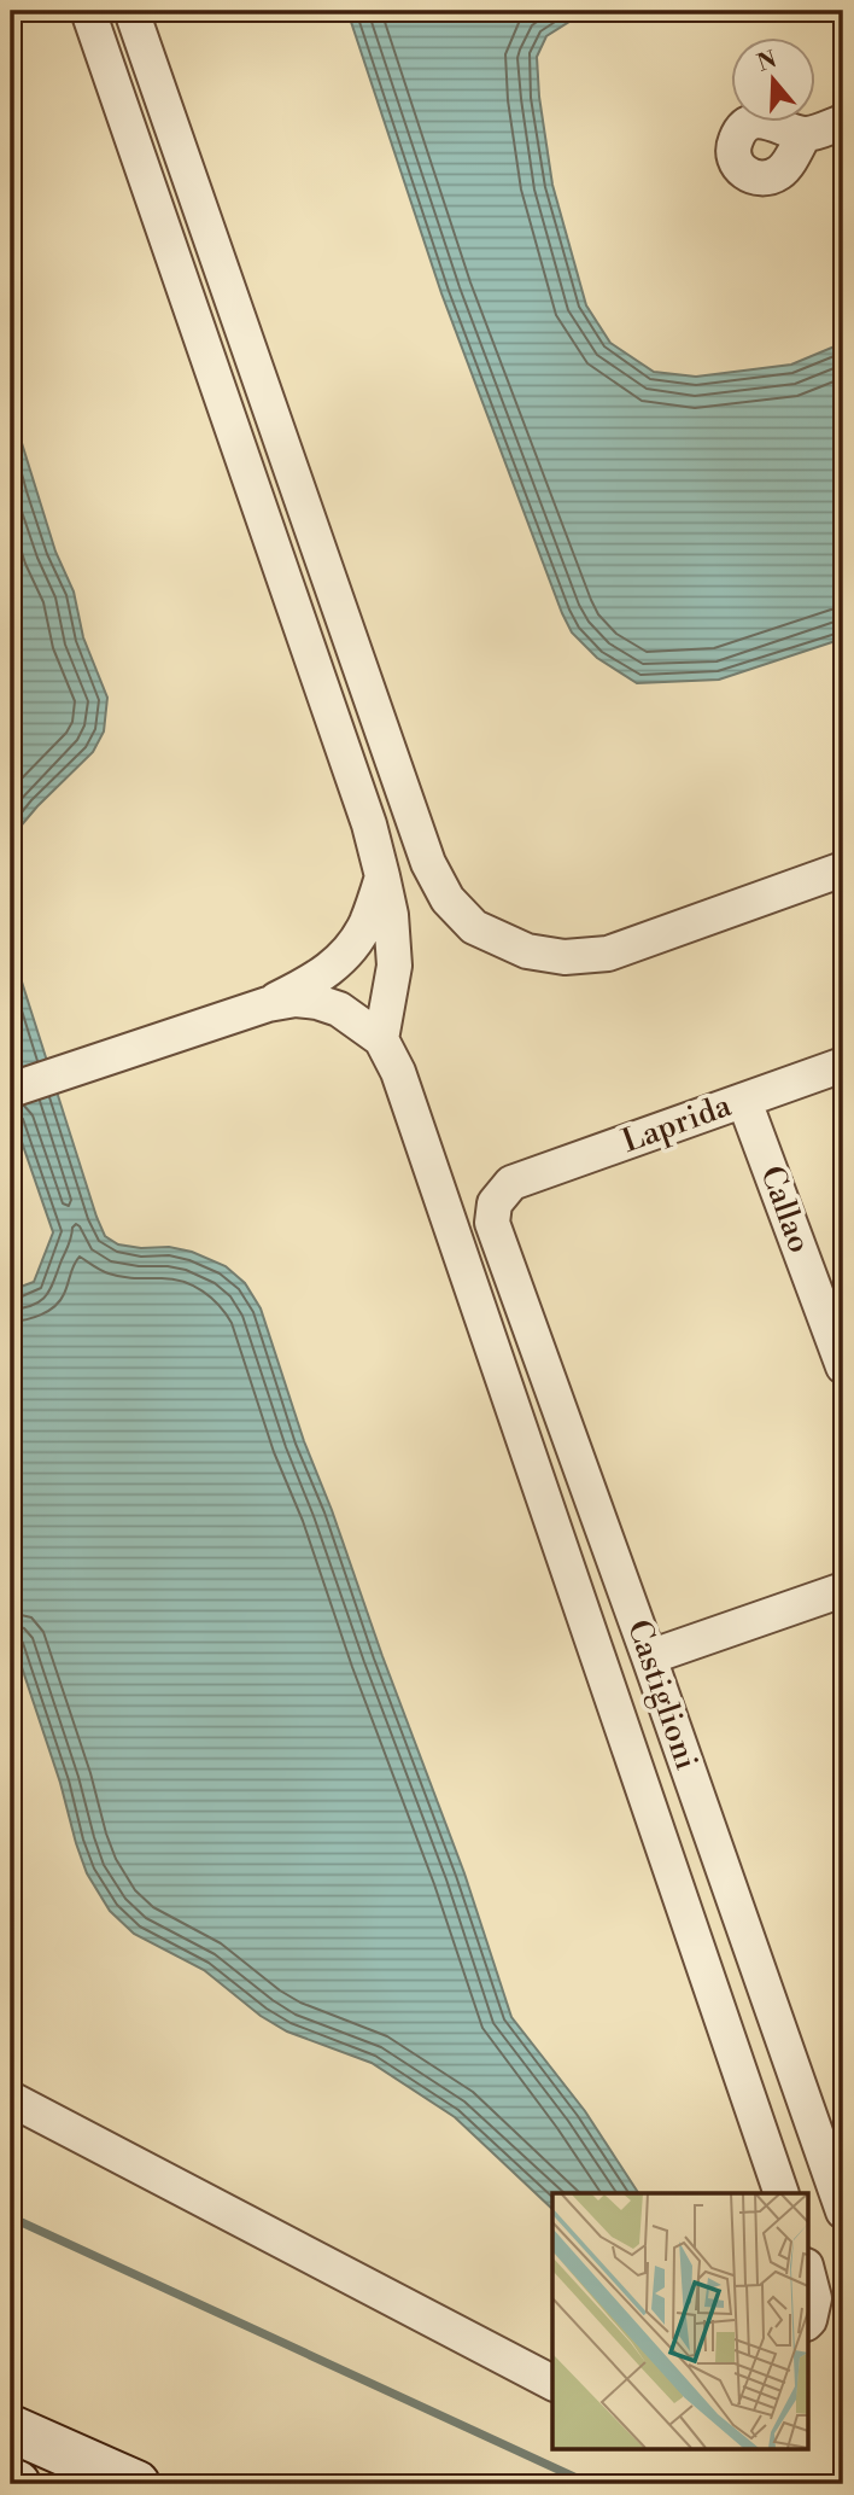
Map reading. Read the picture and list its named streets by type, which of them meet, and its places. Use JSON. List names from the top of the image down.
{
  "streets": {
    "street": ["Laprida", "Callao", "Castiglioni"]
  },
  "crossings": [
    ["Laprida", "Callao"],
    ["Laprida", "Castiglioni"]
  ],
  "north": "top"
}
